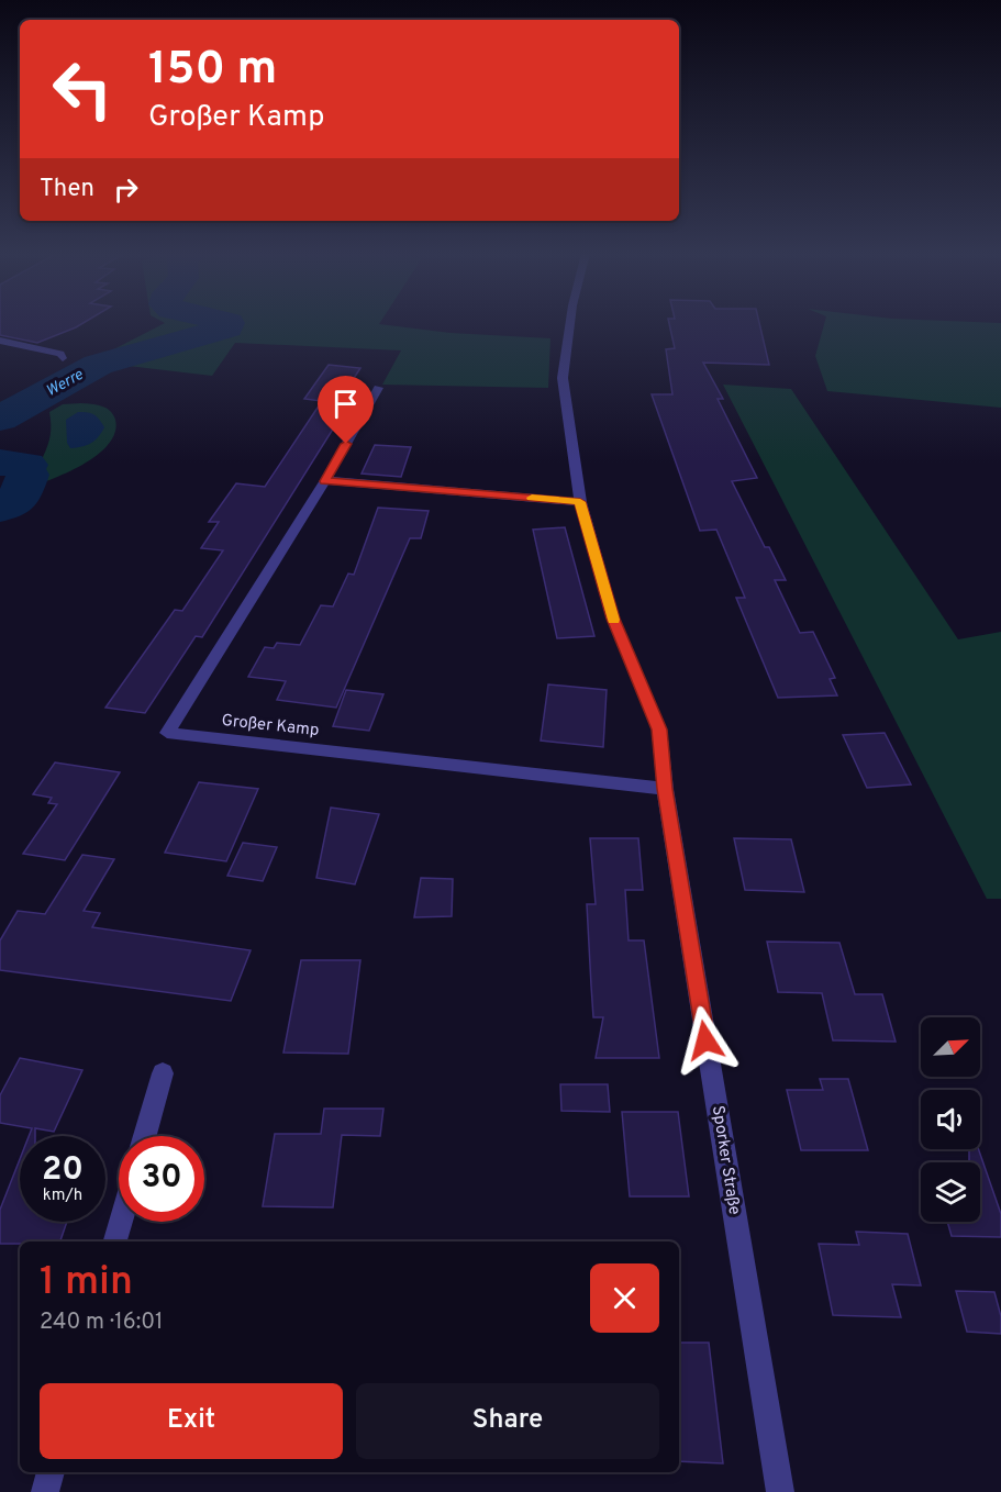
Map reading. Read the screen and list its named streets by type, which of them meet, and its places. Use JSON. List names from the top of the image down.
{
  "streets": {
    "street": ["Großer Kamp", "Sporker Straße"]
  },
  "crossings": [
    ["Großer Kamp", "Sporker Straße"]
  ],
  "water": ["Werre"],
  "north": "top right",
  "page": {
    "turn": ["150 m", "Großer Kamp"],
    "then": "Then",
    "speed": "20 km/h",
    "limit": "30",
    "heading": ["1 min", "240 m · 16:01"],
    "buttons": ["Exit", "Share"]
  }
}
